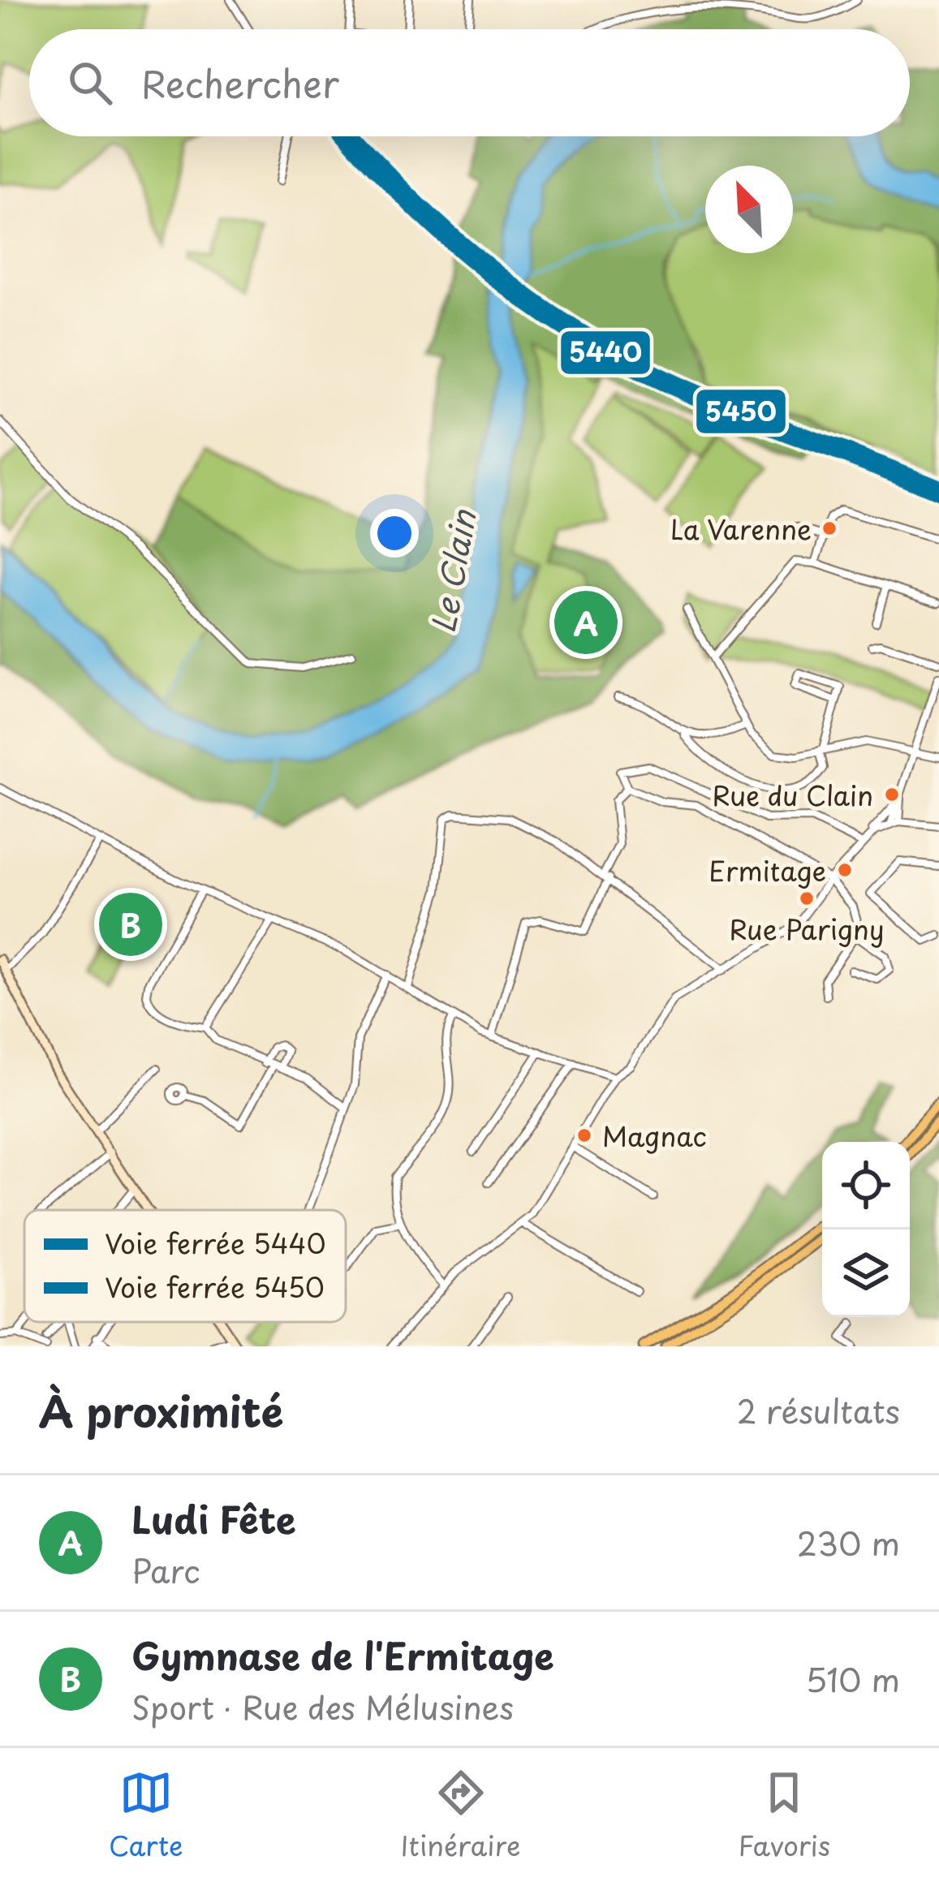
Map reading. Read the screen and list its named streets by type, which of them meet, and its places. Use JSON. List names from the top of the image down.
{
  "water": ["Le Clain"],
  "places": [
    "La Varenne",
    "Rue du Clain",
    "Ermitage",
    "Rue Parigny",
    "Magnac"
  ],
  "lines": ["rail line 5440", "rail line 5450"],
  "legend": ["Voie ferrée 5440", "Voie ferrée 5450"],
  "north": "top left",
  "page": {
    "search": "Rechercher",
    "pins": ["A", "B"],
    "heading": ["À proximité", "2 résultats"],
    "list": [
      {
        "mark": "A",
        "name": "Ludi Fête",
        "note": "Parc",
        "value": "230 m"
      },
      {
        "mark": "B",
        "name": "Gymnase de l'Ermitage",
        "note": "Sport · Rue des Mélusines",
        "value": "510 m"
      }
    ],
    "nav": ["Carte", "Itinéraire", "Favoris"]
  }
}
